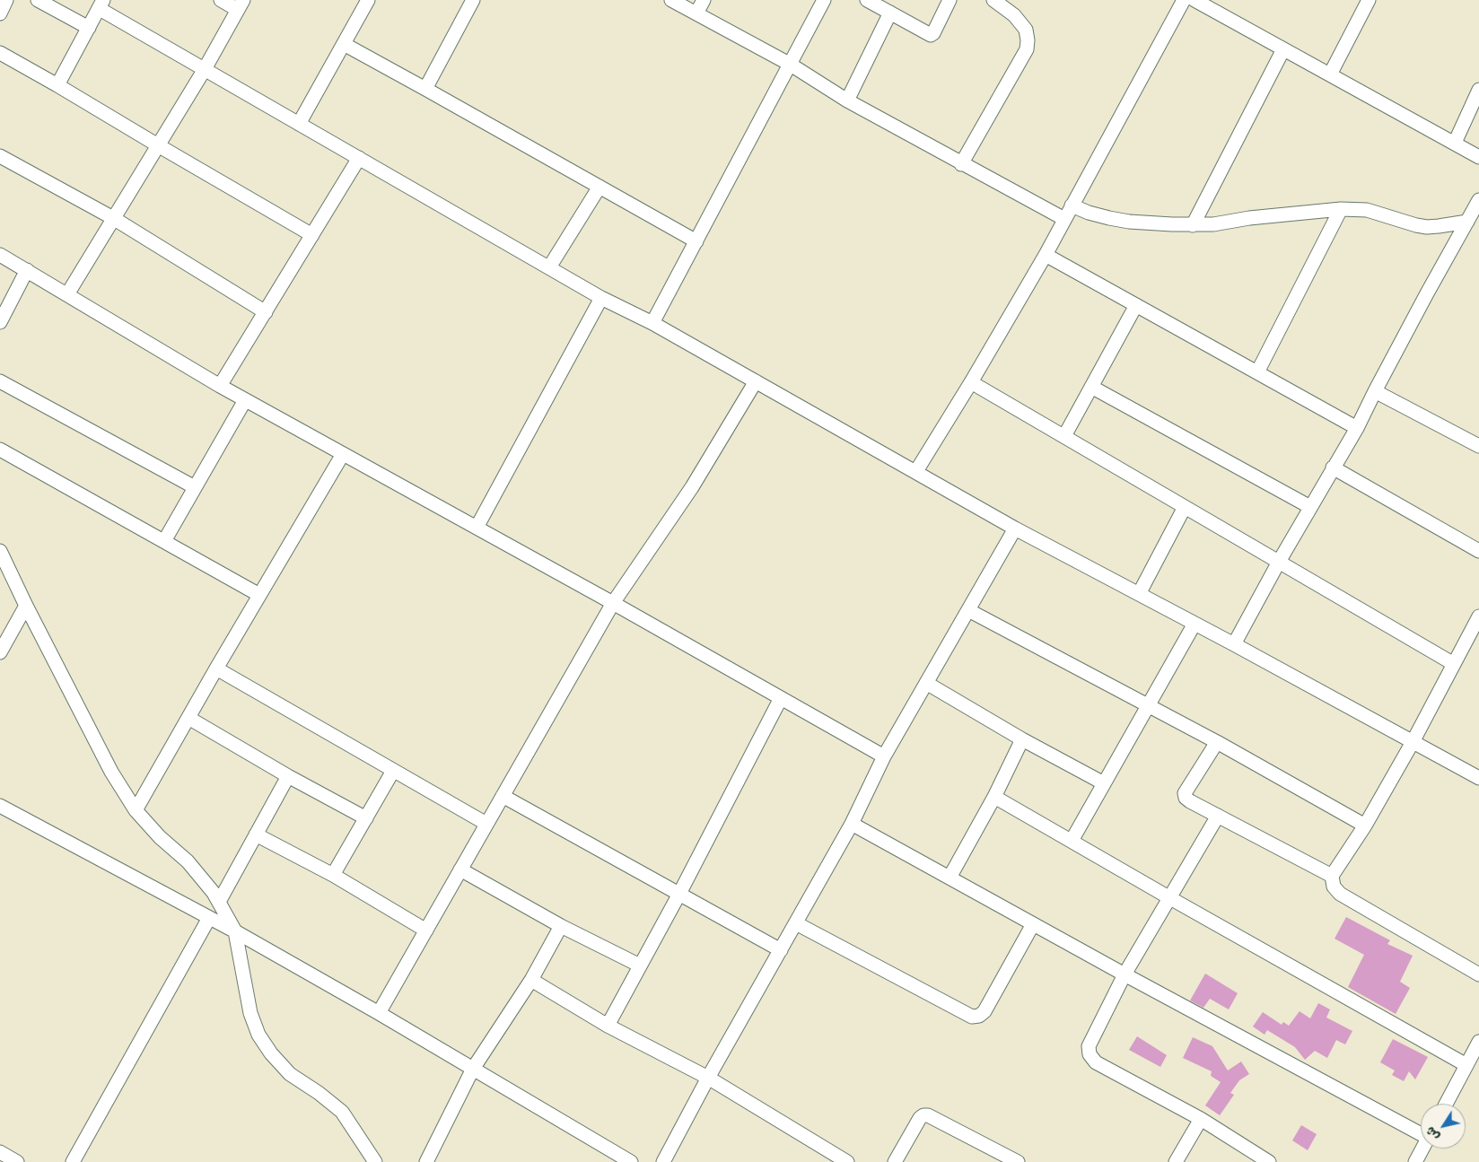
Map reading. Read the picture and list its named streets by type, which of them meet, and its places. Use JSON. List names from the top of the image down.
{
  "north": "bottom left"
}
